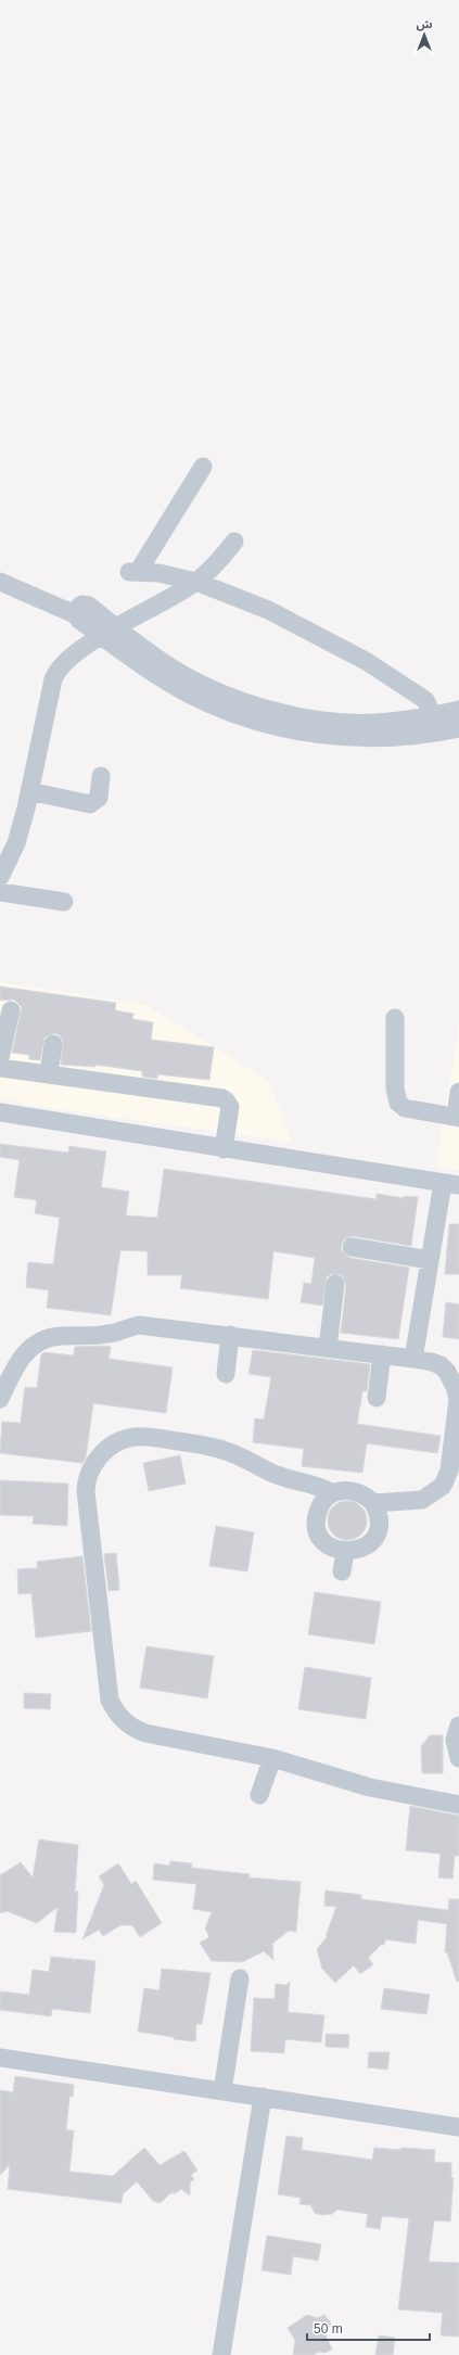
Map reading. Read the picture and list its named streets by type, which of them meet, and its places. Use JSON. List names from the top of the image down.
{
  "scale_bar": "50 m",
  "north": "top"
}
